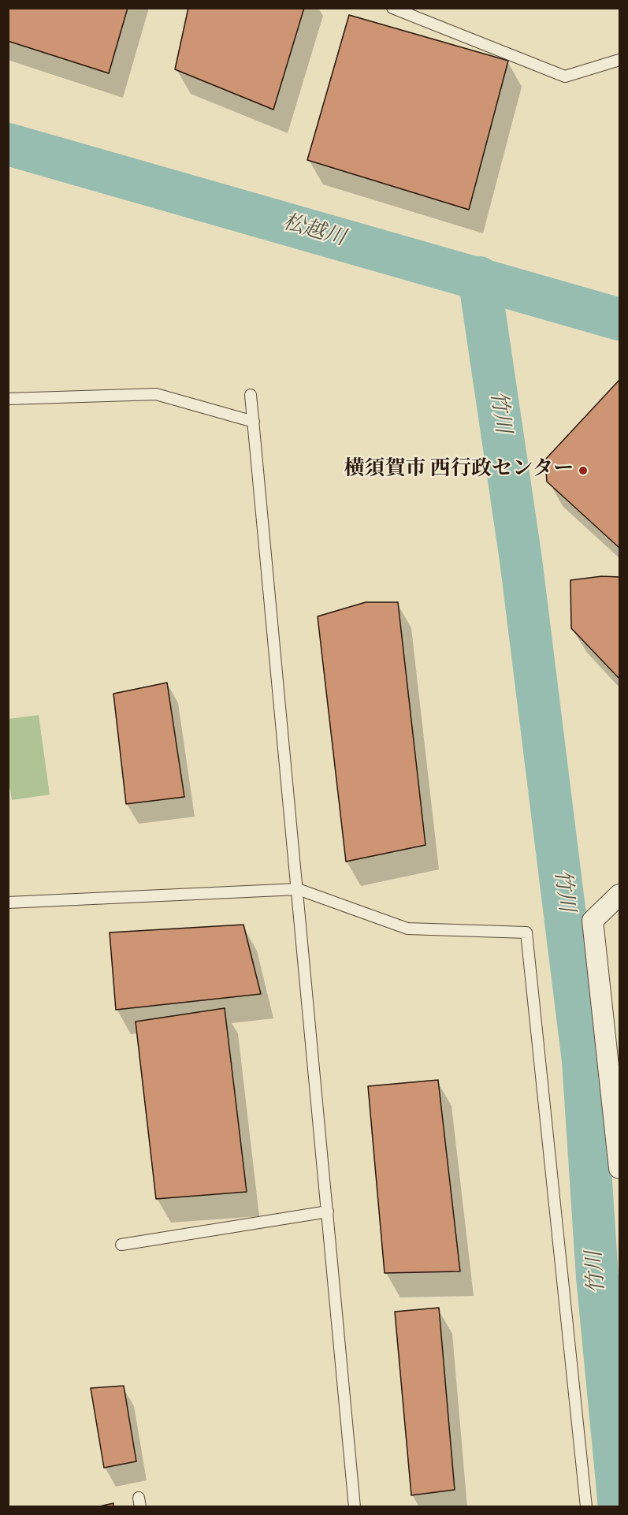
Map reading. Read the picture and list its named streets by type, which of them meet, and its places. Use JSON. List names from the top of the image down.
{
  "water": ["松越川", "竹川"],
  "places": ["横須賀市 西行政センター"]
}
